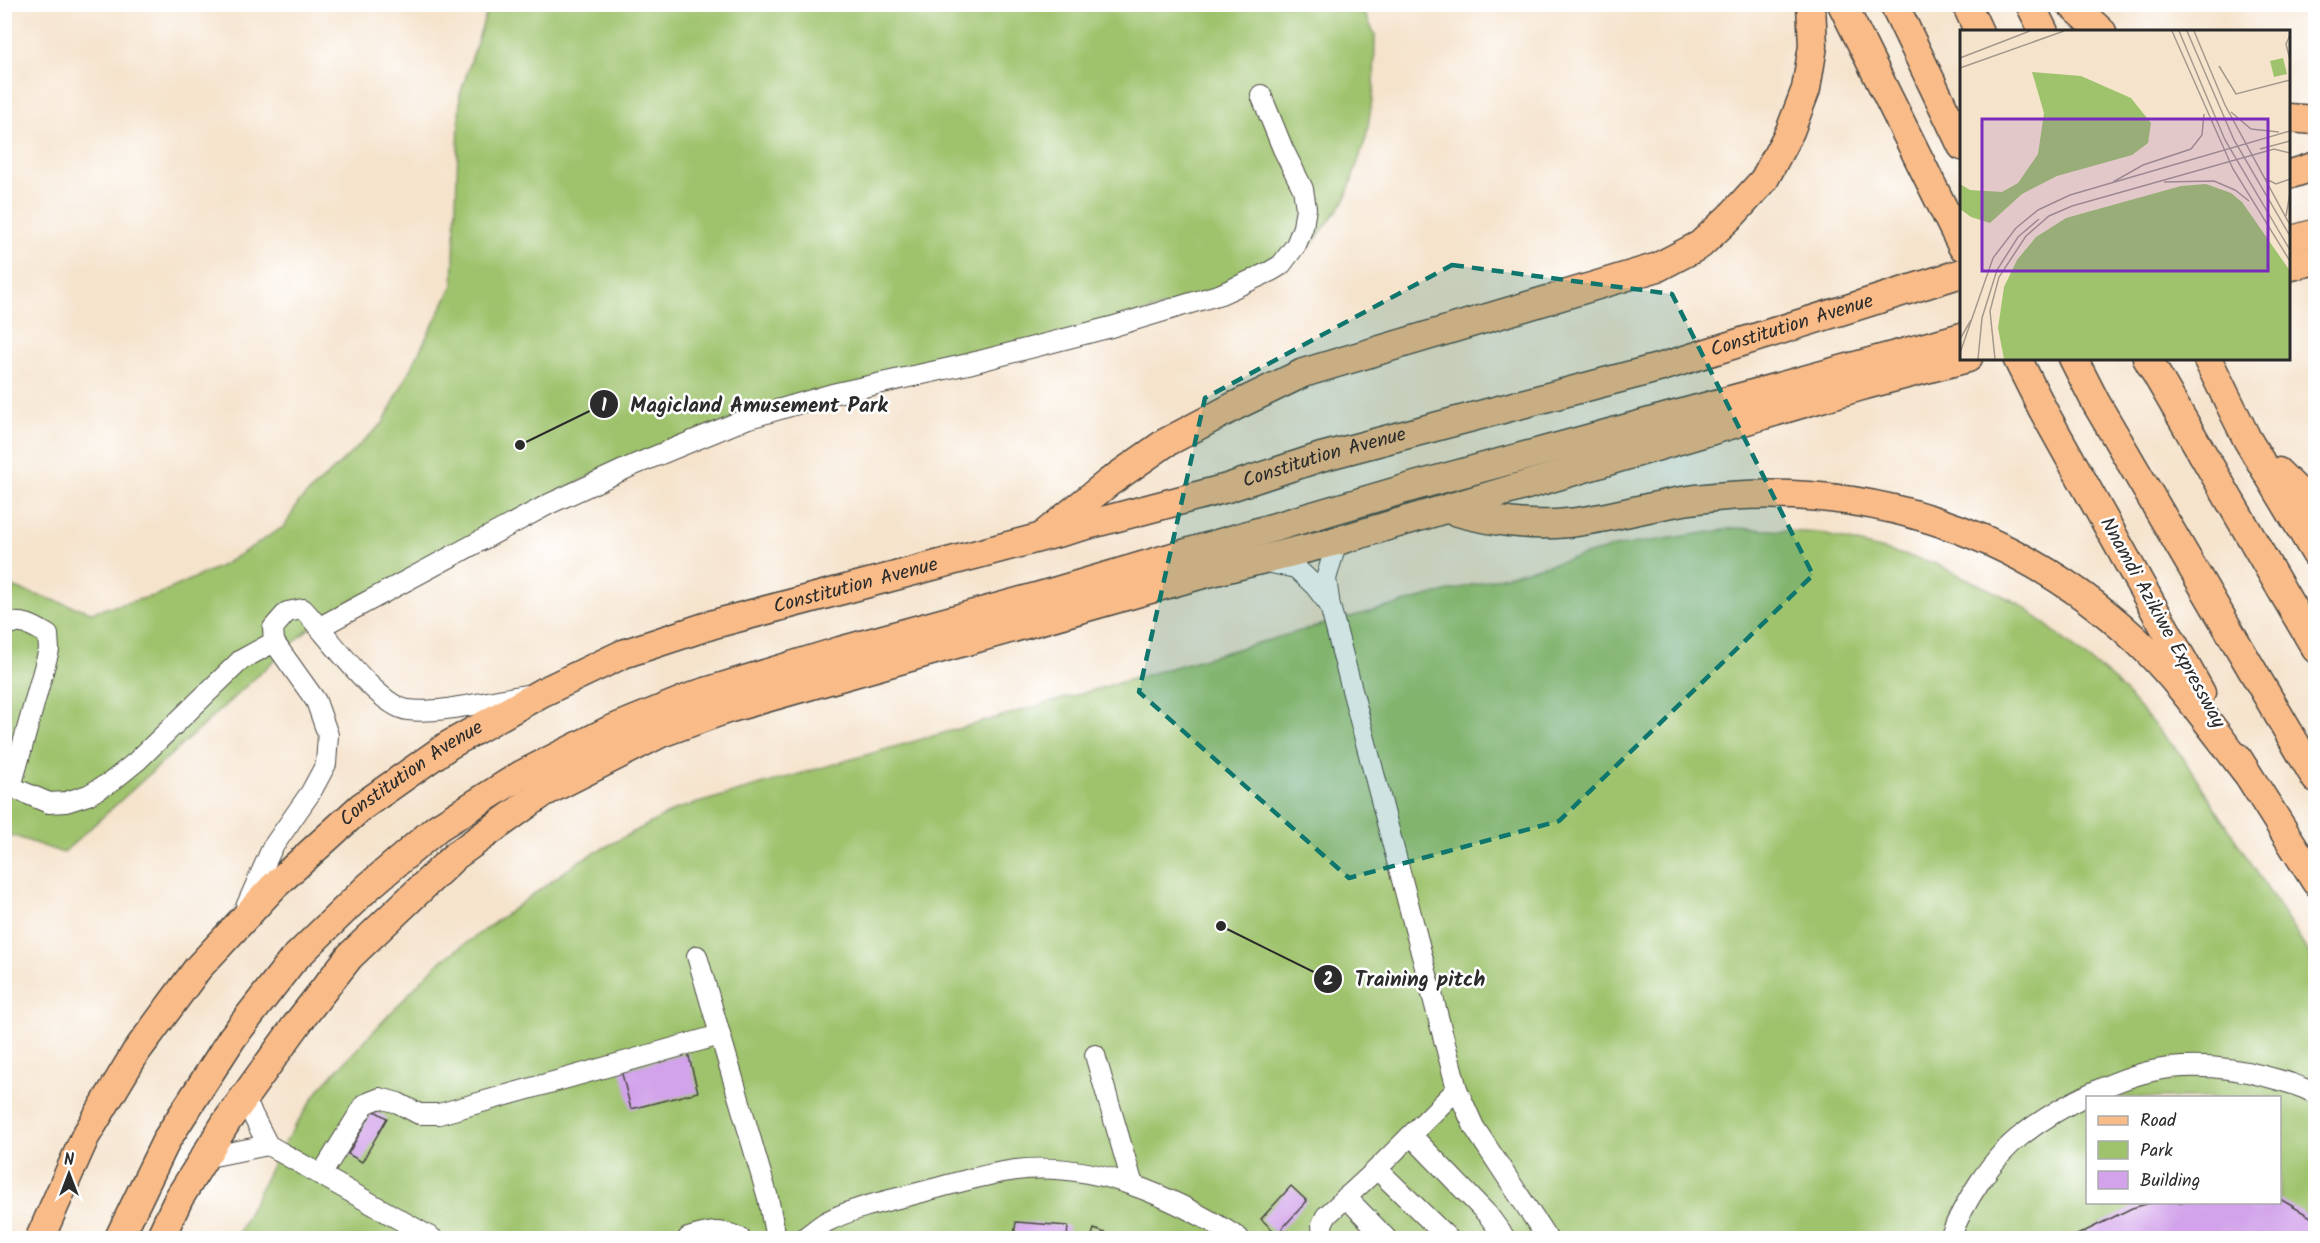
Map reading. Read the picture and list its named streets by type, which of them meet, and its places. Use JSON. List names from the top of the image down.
{
  "streets": {
    "highway": ["Constitution Avenue", "Nnamdi Azikiwe Expressway"]
  },
  "places": ["Magicland Amusement Park", "Training pitch"],
  "legend": ["Road", "Park", "Building"],
  "north": "top"
}
